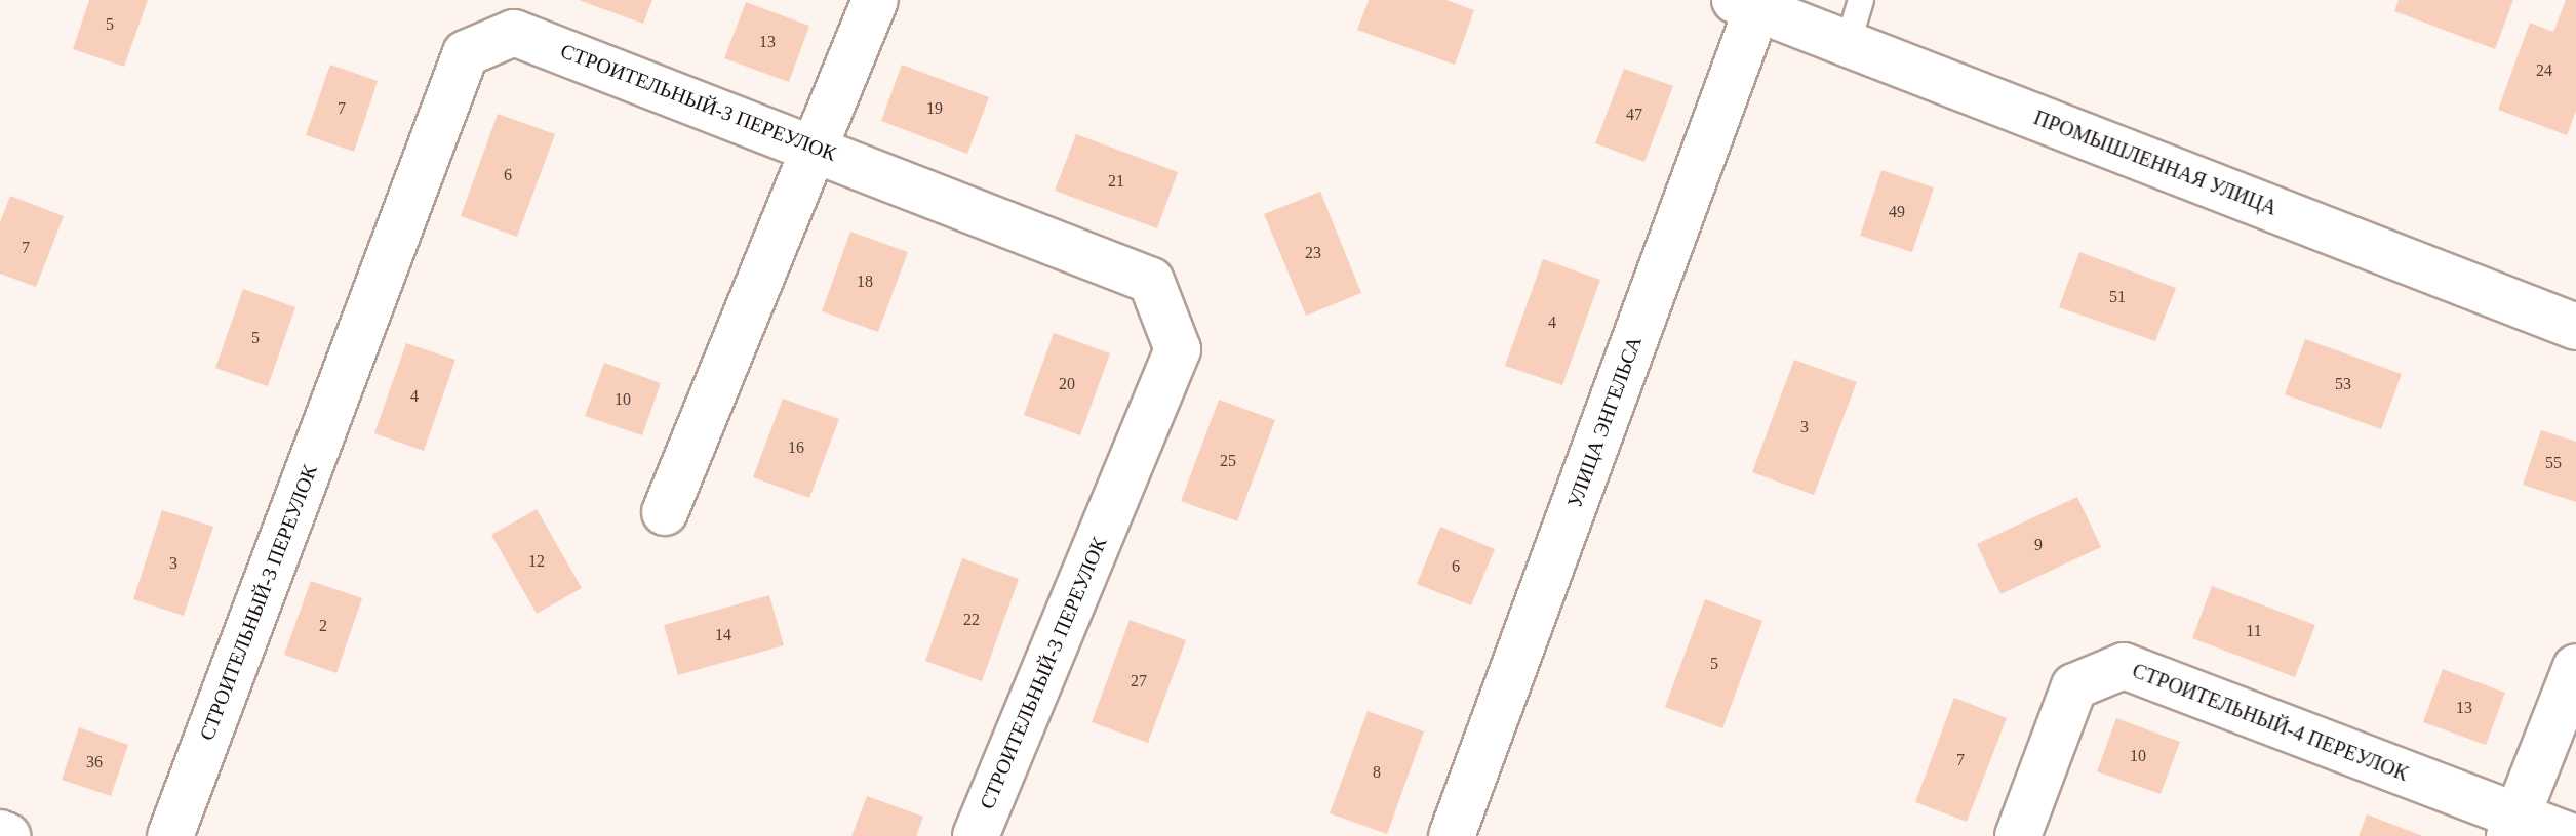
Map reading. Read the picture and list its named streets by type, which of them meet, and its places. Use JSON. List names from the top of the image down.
{
  "streets": {
    "street": [
      "СТРОИТЕЛЬНЫЙ-3 ПЕРЕУЛОК",
      "ПРОМЫШЛЕННАЯ УЛИЦА",
      "УЛИЦА ЭНГЕЛЬСА",
      "СТРОИТЕЛЬНЫЙ-4 ПЕРЕУЛОК"
    ]
  },
  "crossings": [
    ["ПРОМЫШЛЕННАЯ УЛИЦА", "УЛИЦА ЭНГЕЛЬСА"]
  ],
  "house_numbers": [
    "5",
    "13",
    "24",
    "7",
    "19",
    "47",
    "6",
    "21",
    "49",
    "7",
    "23",
    "18",
    "51",
    "4",
    "5",
    "20",
    "53",
    "4",
    "10",
    "3",
    "16",
    "25",
    "55",
    "9",
    "12",
    "3",
    "6",
    "22",
    "2",
    "11",
    "14",
    "5",
    "27",
    "13",
    "10",
    "7",
    "36",
    "8"
  ]
}
